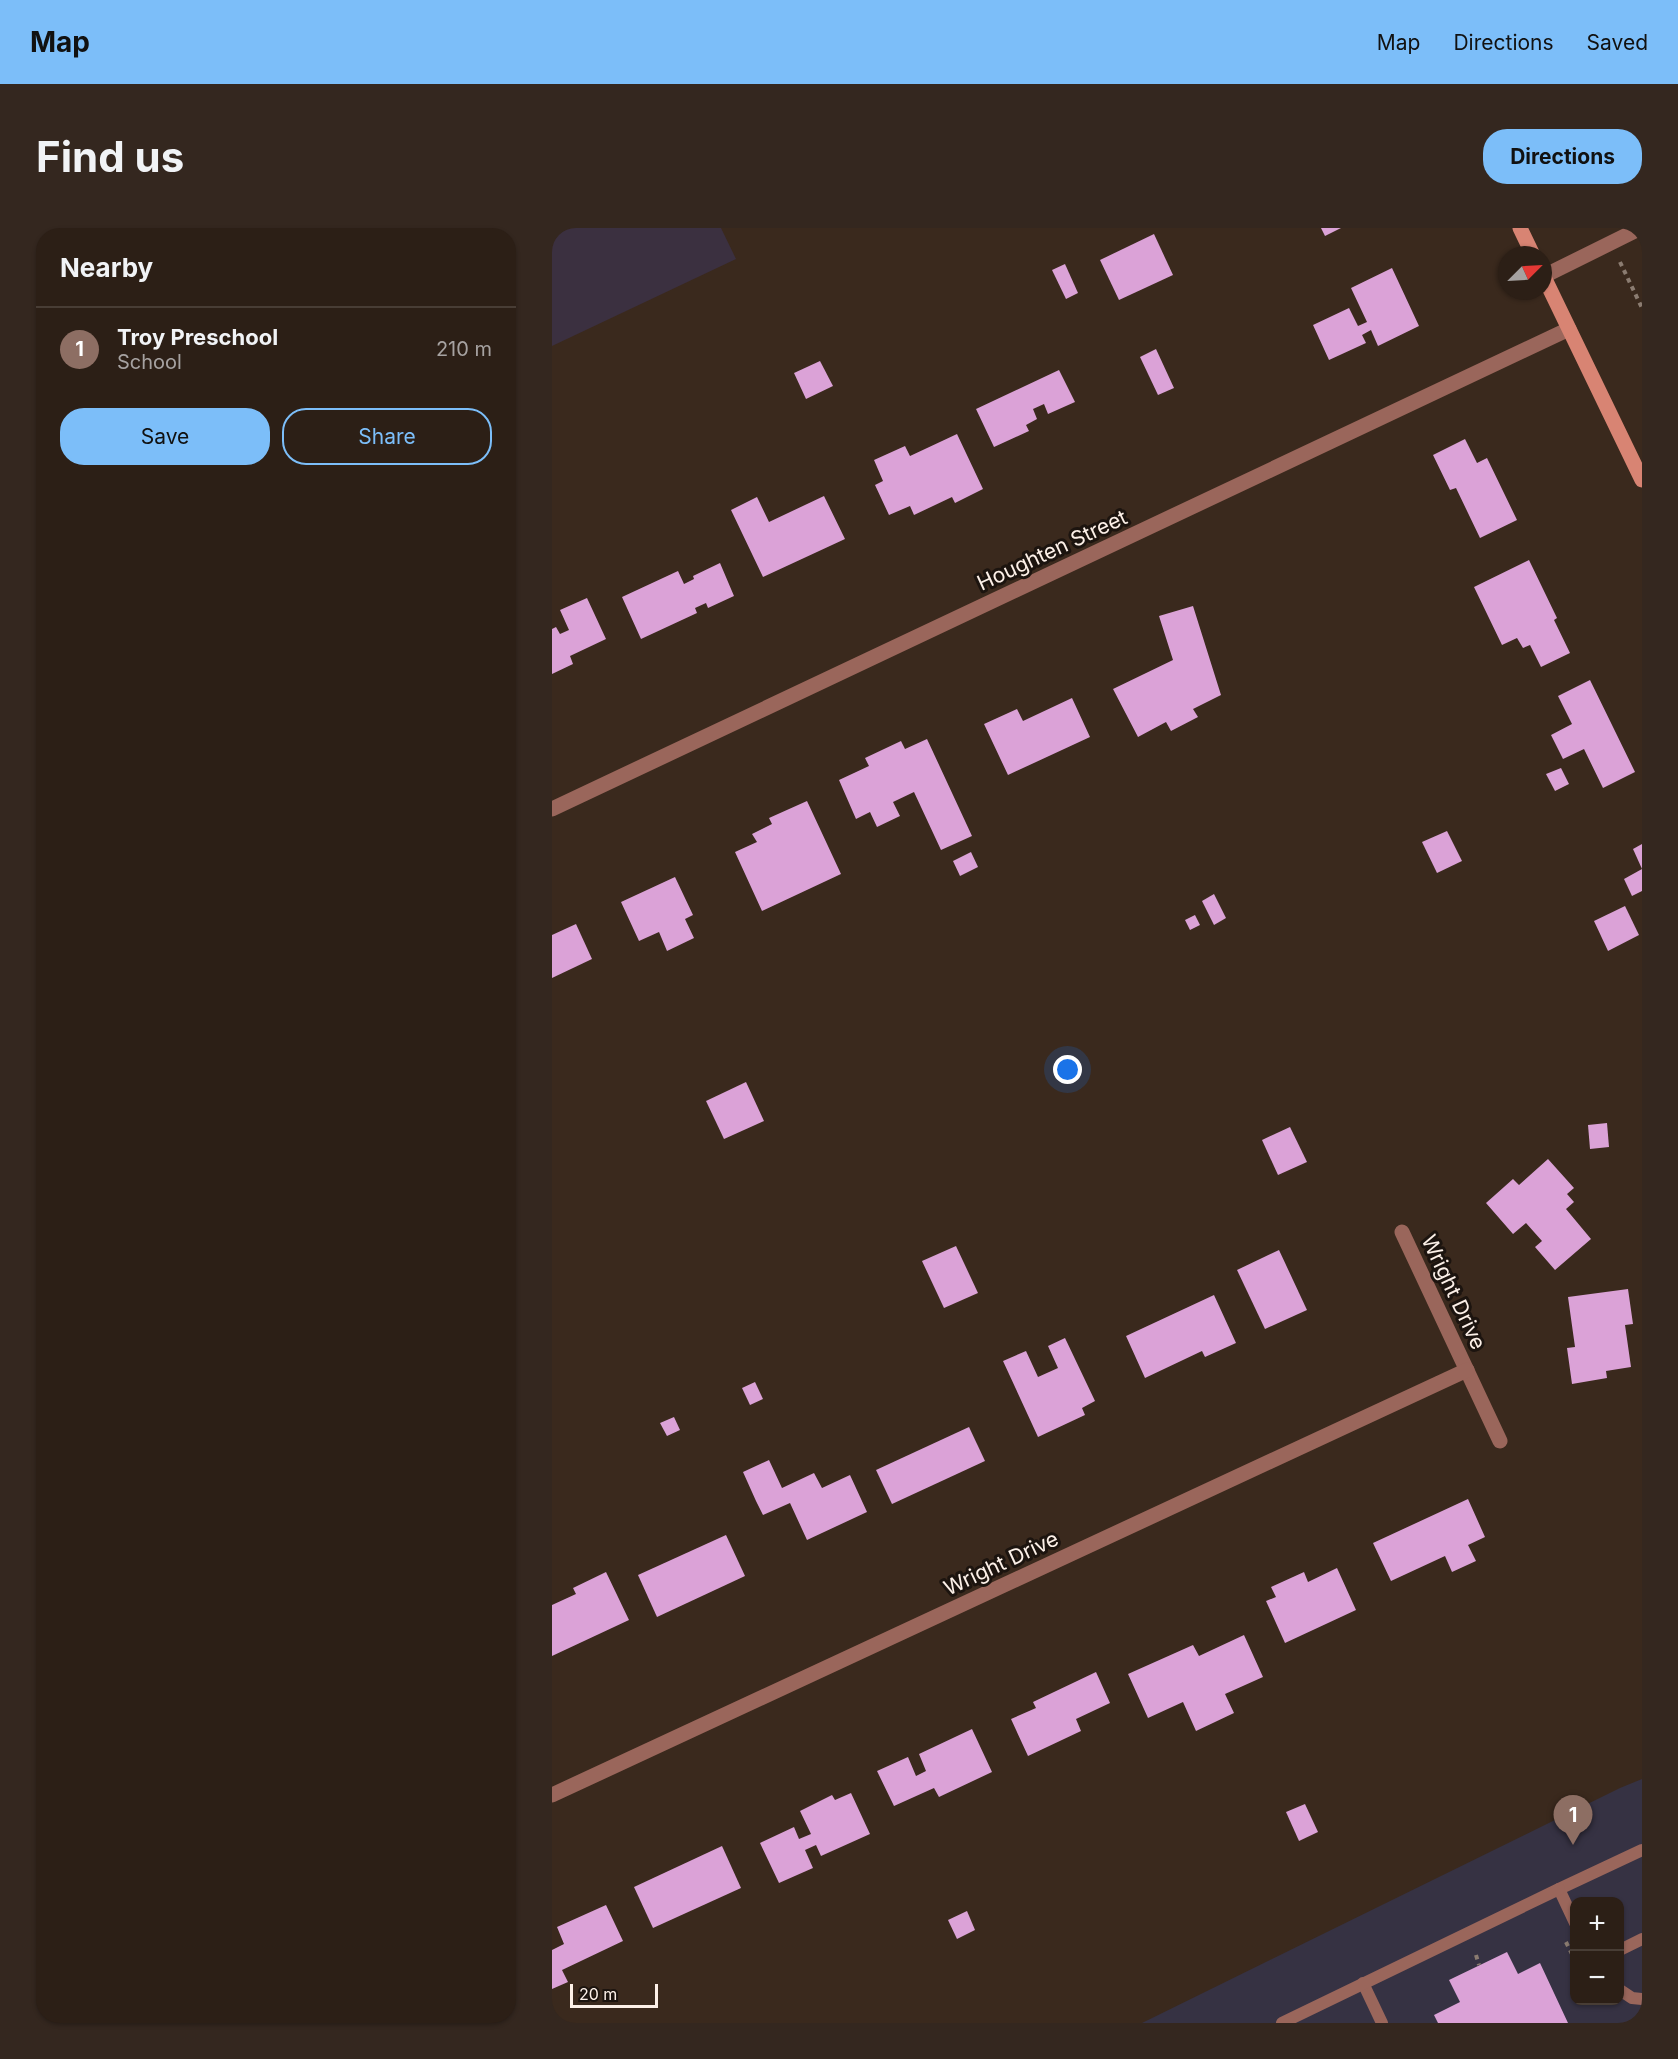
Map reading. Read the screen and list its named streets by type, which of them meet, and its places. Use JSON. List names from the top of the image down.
{
  "streets": {
    "street": ["Houghten Street", "Wright Drive"]
  },
  "scale_bar": "20 m",
  "north": "top right",
  "page": {
    "header": "Map",
    "nav": ["Map", "Directions", "Saved"],
    "buttons": [
      "Directions",
      ["Save", "Share"]
    ],
    "title": "Find us",
    "heading": "Nearby",
    "list": [
      {
        "mark": "1",
        "name": "Troy Preschool",
        "note": "School",
        "value": "210 m"
      }
    ],
    "pins": "1",
    "map_buttons": ["+", "−"],
    "scale": "20 m"
  }
}
